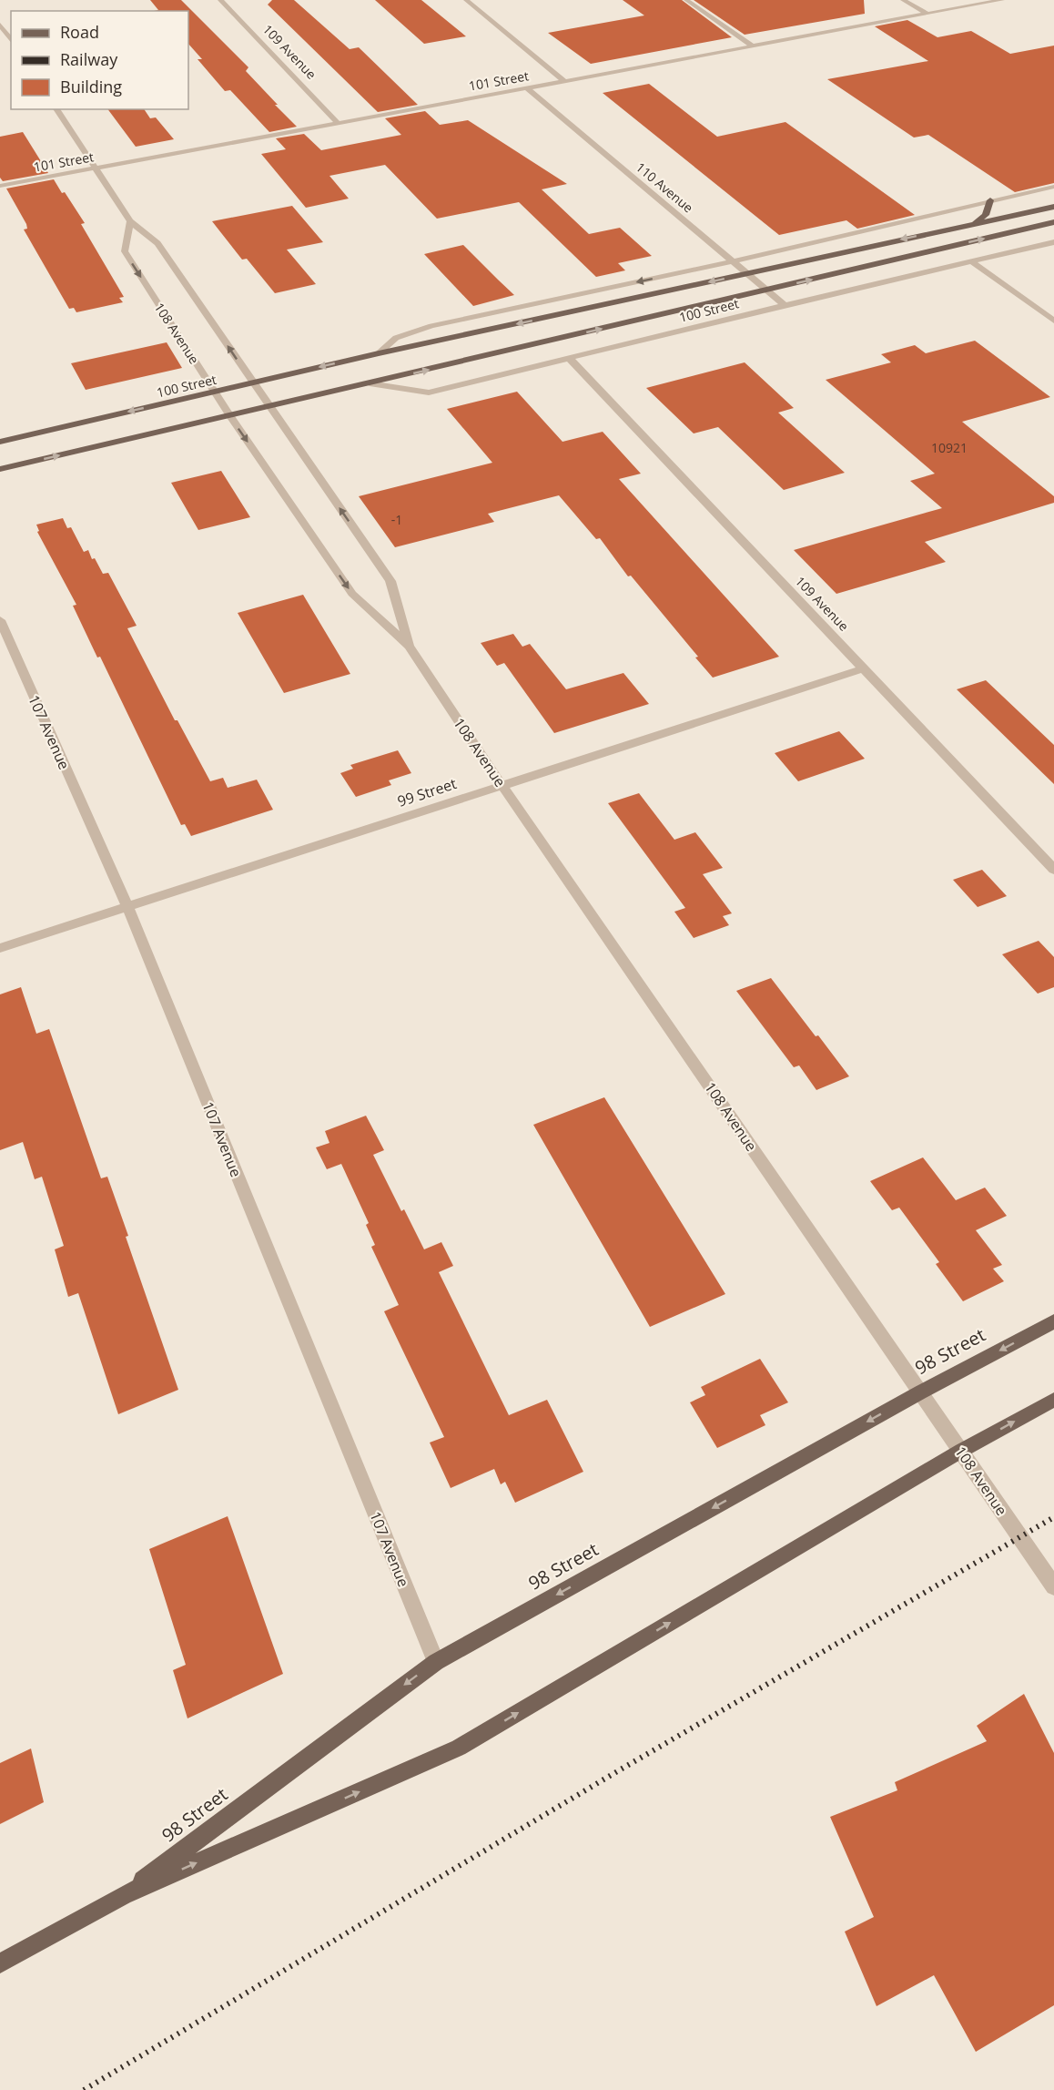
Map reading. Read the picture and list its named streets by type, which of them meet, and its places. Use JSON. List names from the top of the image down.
{
  "streets": {
    "main road": ["100 Street", "98 Street"],
    "street": [
      "109 Avenue",
      "101 Street",
      "110 Avenue",
      "108 Avenue",
      "107 Avenue",
      "99 Street"
    ]
  },
  "crossings": [
    ["109 Avenue", "101 Street"],
    ["109 Avenue", "100 Street"],
    ["109 Avenue", "99 Street"],
    ["101 Street", "110 Avenue"],
    ["101 Street", "108 Avenue"],
    ["110 Avenue", "100 Street"],
    ["100 Street", "108 Avenue"],
    ["108 Avenue", "99 Street"],
    ["108 Avenue", "98 Street"],
    ["107 Avenue", "99 Street"],
    ["107 Avenue", "98 Street"]
  ],
  "house_numbers": ["10921", "-1"],
  "legend": ["Road", "Railway", "Building"]
}
